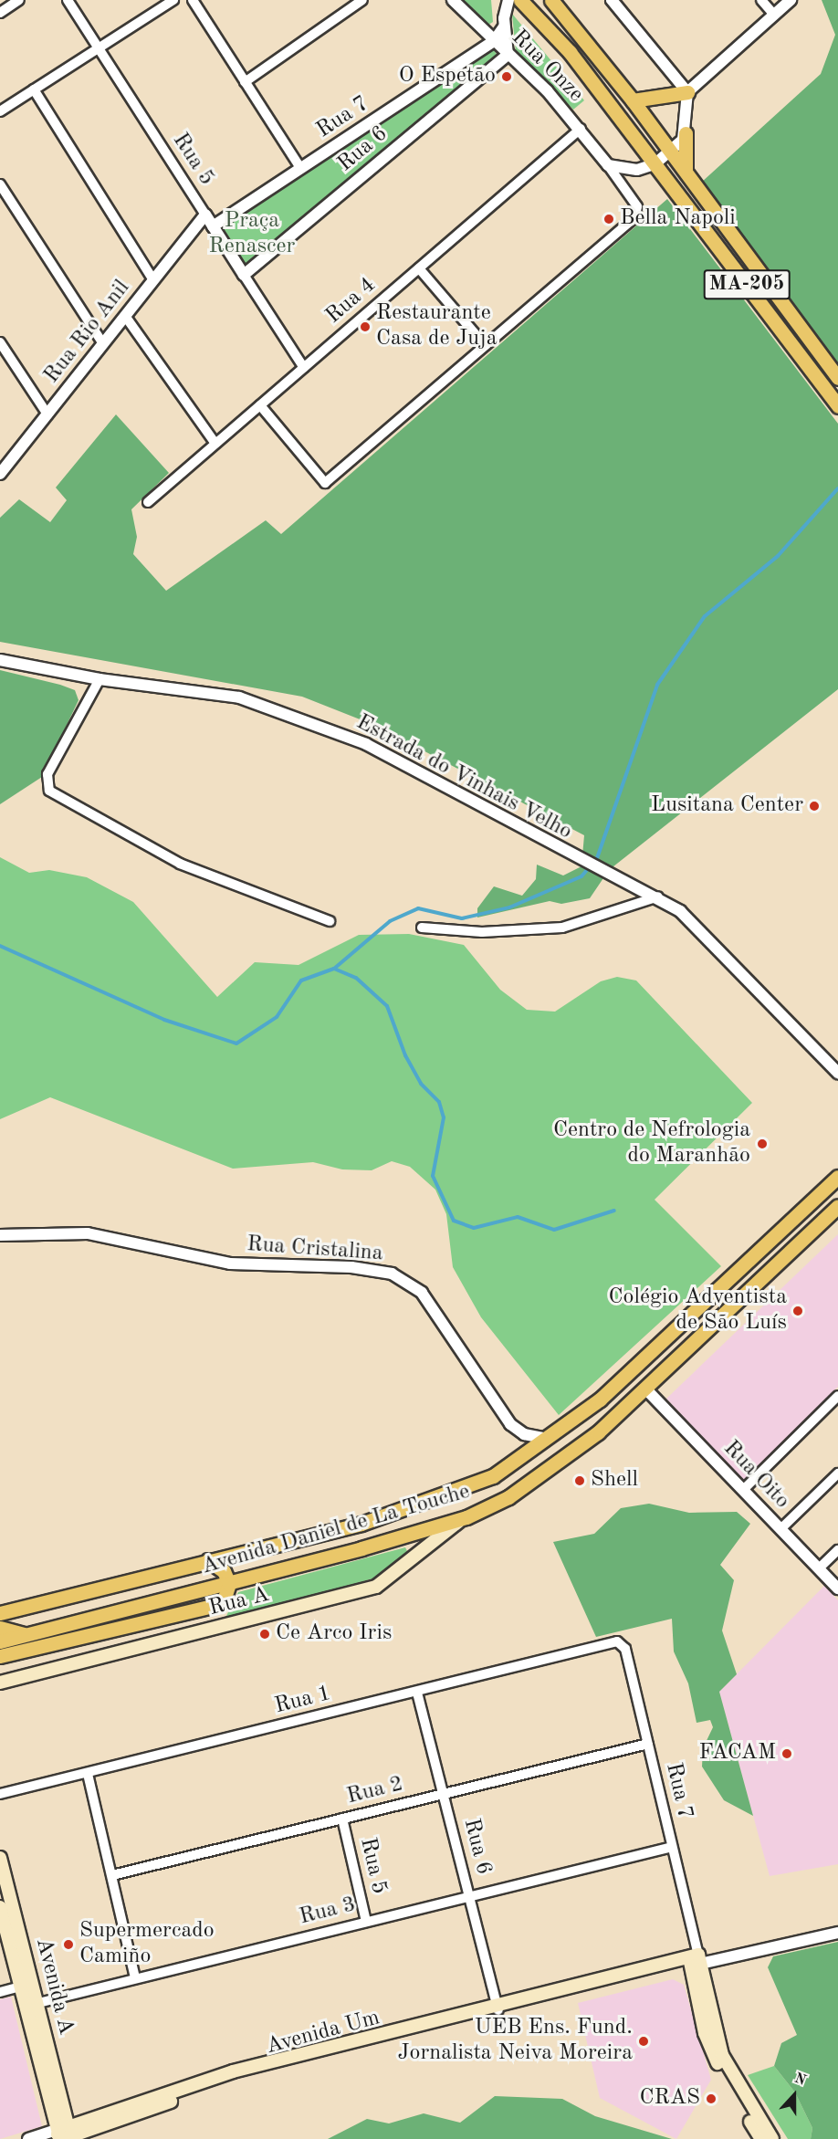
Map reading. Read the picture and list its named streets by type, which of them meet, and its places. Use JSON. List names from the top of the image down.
{
  "streets": {
    "main road": [
      "MA-205",
      "Avenida Daniel de La Touche",
      "Rua A",
      "Avenida A",
      "Avenida Um"
    ],
    "street": [
      "Rua Onze",
      "Rua 7",
      "Rua 6",
      "Rua 5",
      "Rua 4",
      "Rua Rio Anil",
      "Estrada do Vinhais Velho",
      "Rua Cristalina",
      "Rua Oito",
      "Rua 1",
      "Rua 2",
      "Rua 3"
    ]
  },
  "crossings": [
    ["Rua Onze", "Rua 7"],
    ["Rua Onze", "Rua 6"],
    ["Rua Onze", "Rua 4"],
    ["Rua 7", "Rua 5"],
    ["Rua 7", "Rua 1"],
    ["Rua 7", "Rua 2"],
    ["Rua 7", "Rua 3"],
    ["Rua 7", "Avenida Um"],
    ["Rua 6", "Rua 5"],
    ["Rua 6", "Rua 1"],
    ["Rua 6", "Rua 2"],
    ["Rua 6", "Rua 3"],
    ["Rua 6", "Avenida Um"],
    ["Rua 5", "Rua 4"],
    ["Rua 5", "Rua Rio Anil"],
    ["Rua 5", "Rua 2"],
    ["Rua 5", "Rua 3"],
    ["Rua Cristalina", "Avenida Daniel de La Touche"],
    ["Rua Oito", "Avenida Daniel de La Touche"],
    ["Avenida Daniel de La Touche", "Rua A"],
    ["Rua 3", "Avenida A"],
    ["Avenida A", "Avenida Um"]
  ],
  "parks": ["Praça Renascer"],
  "places": [
    "O Espetão",
    "Bella Napoli",
    "Restaurante Casa de Juja",
    "Lusitana Center",
    "Centro de Nefrologia do Maranhão",
    "Colégio Adventista de São Luís",
    "Shell",
    "Ce Arco Iris",
    "FACAM",
    "Supermercado Camiño",
    "UEB Ens. Fund. Jornalista Neiva Moreira",
    "CRAS"
  ],
  "north": "top"
}
